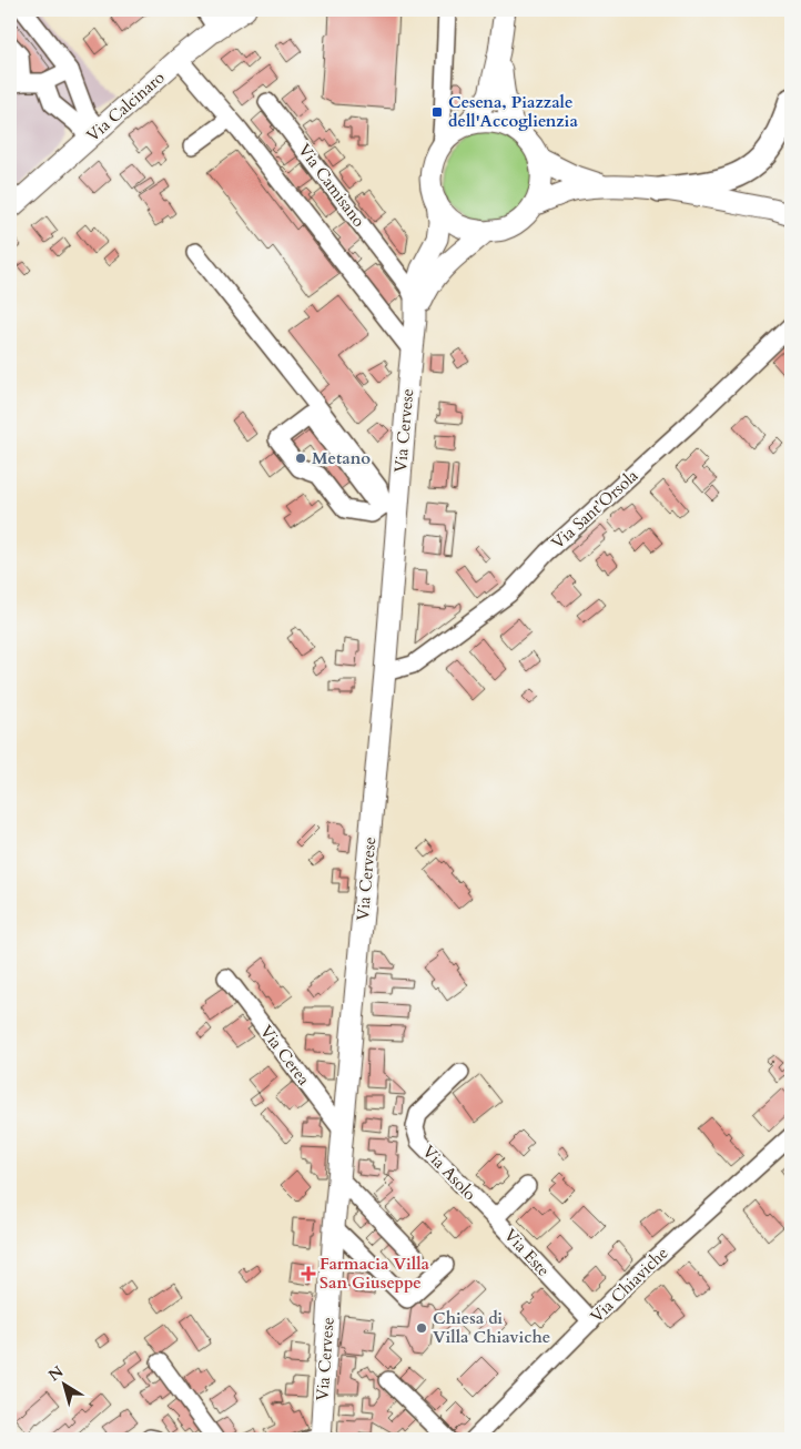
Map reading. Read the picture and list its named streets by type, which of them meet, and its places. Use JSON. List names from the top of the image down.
{
  "streets": {
    "main road": ["Via Calcinaro", "Via Cervese"],
    "street": [
      "Via Camisano",
      "Via Sant'Orsola",
      "Via Cerea",
      "Via Asolo",
      "Via Este",
      "Via Chiaviche"
    ]
  },
  "crossings": [
    ["Via Camisano", "Via Cervese"],
    ["Via Cervese", "Via Sant'Orsola"],
    ["Via Cervese", "Via Cerea"],
    ["Via Asolo", "Via Este"],
    ["Via Este", "Via Chiaviche"]
  ],
  "places": {
    "transit": ["Cesena, Piazzale dell'Accoglienzia"],
    "other": ["Metano", "Chiesa di Villa Chiaviche"],
    "health": ["Farmacia Villa San Giuseppe"]
  },
  "north": "top left"
}
